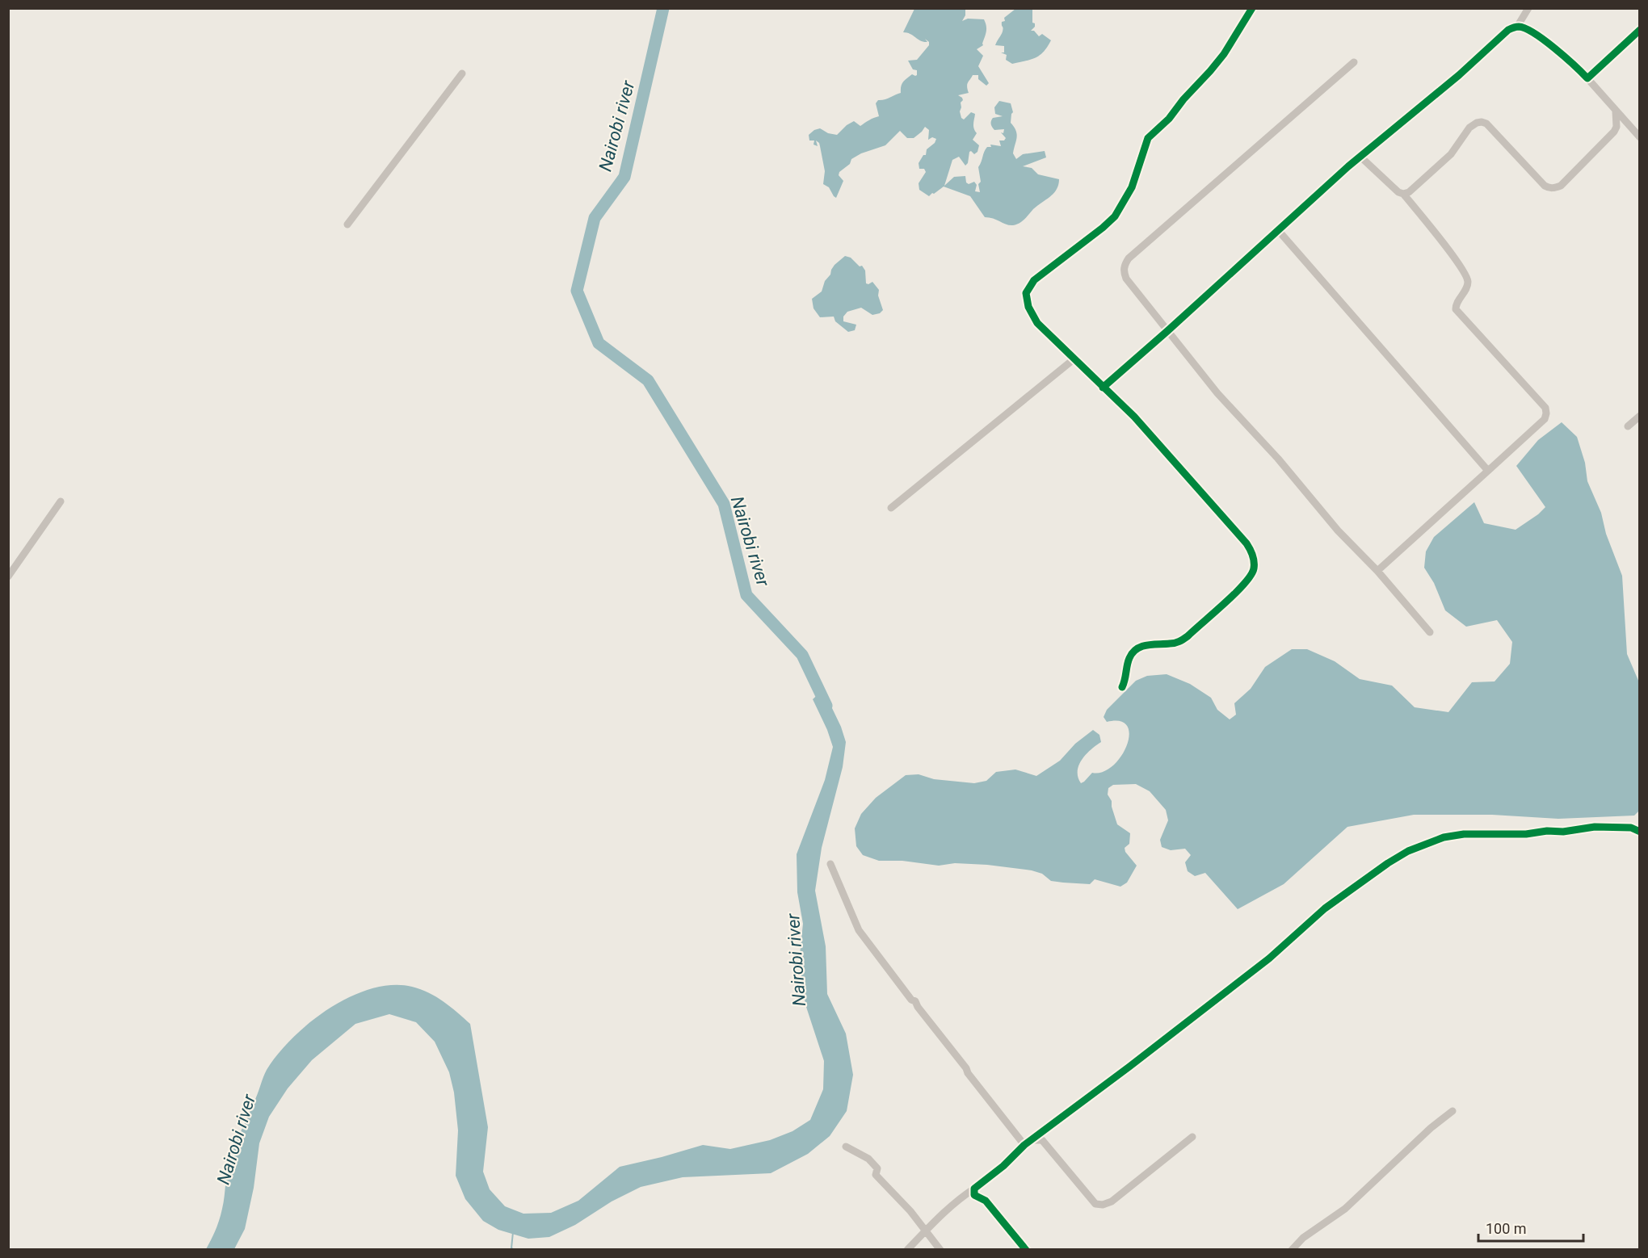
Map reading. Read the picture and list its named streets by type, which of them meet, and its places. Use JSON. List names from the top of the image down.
{
  "water": ["Nairobi river"],
  "scale_bar": "100 m"
}
